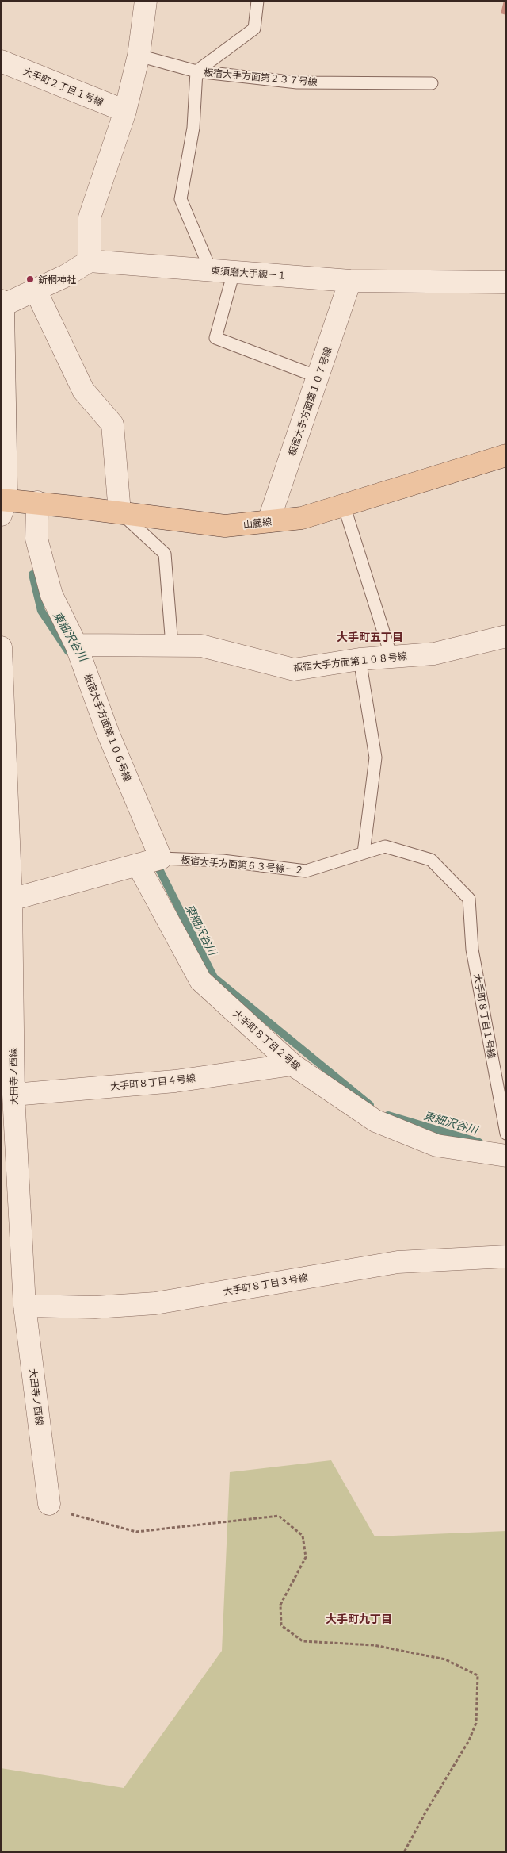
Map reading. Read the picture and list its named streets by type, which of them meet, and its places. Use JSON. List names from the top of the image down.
{
  "streets": {
    "main road": ["山麓線"],
    "street": [
      "大手町２丁目１号線",
      "東須磨大手線－１",
      "板宿大手方面第１０７号線",
      "板宿大手方面第１０８号線",
      "板宿大手方面第１０６号線",
      "板宿大手方面第６３号線－２",
      "大手町８丁目２号線",
      "大田寺ノ西線",
      "大手町８丁目４号線",
      "大手町８丁目３号線"
    ],
    "lane": ["板宿大手方面第２３７号線", "大手町８丁目１号線"]
  },
  "crossings": [
    ["東須磨大手線－１", "板宿大手方面第１０７号線"],
    ["板宿大手方面第１０７号線", "山麓線"],
    ["山麓線", "板宿大手方面第１０６号線"],
    ["板宿大手方面第１０８号線", "板宿大手方面第１０６号線"],
    ["板宿大手方面第１０６号線", "板宿大手方面第６３号線－２"],
    ["板宿大手方面第１０６号線", "大手町８丁目２号線"],
    ["板宿大手方面第６３号線－２", "大手町８丁目１号線"],
    ["板宿大手方面第６３号線－２", "大手町８丁目２号線"],
    ["板宿大手方面第６３号線－２", "大田寺ノ西線"],
    ["大手町８丁目２号線", "大手町８丁目４号線"],
    ["大田寺ノ西線", "大手町８丁目４号線"],
    ["大田寺ノ西線", "大手町８丁目３号線"]
  ],
  "districts": ["大手町五丁目", "大手町九丁目"],
  "water": ["東細沢谷川"],
  "places": ["釿桐神社"]
}
